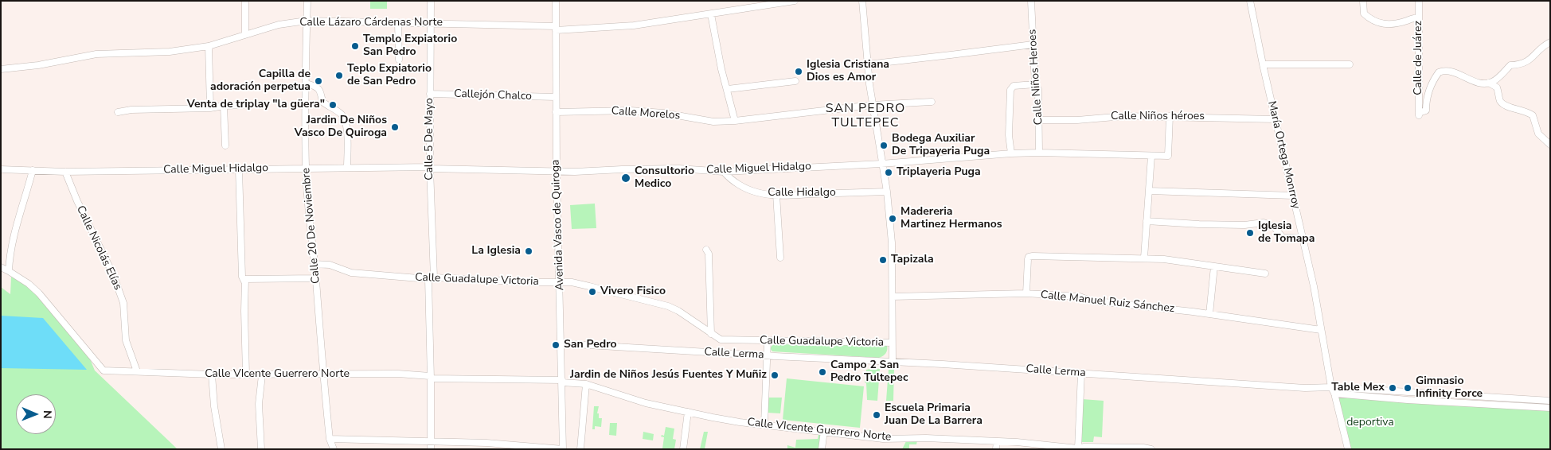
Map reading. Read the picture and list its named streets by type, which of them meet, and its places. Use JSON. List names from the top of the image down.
{
  "streets": {
    "street": [
      "Calle Lázaro Cárdenas Norte",
      "Calle de Juárez",
      "Calle Niños Heroes",
      "Callejón Chalco",
      "Calle Morelos",
      "Calle Niños héroes",
      "Calle 5 De Mayo",
      "María Ortega Monrroy",
      "Calle Miguel Hidalgo",
      "Calle Hidalgo",
      "Avenida Vasco de Quiroga",
      "Calle 20 De Noviembre",
      "Calle Nicolás Elías",
      "Calle Guadalupe Victoria",
      "Calle Manuel Ruiz Sánchez",
      "Calle Lerma",
      "Calle VIcente Guerrero Norte"
    ]
  },
  "crossings": [
    ["Calle Lázaro Cárdenas Norte", "Calle 5 De Mayo"],
    ["Calle Lázaro Cárdenas Norte", "Avenida Vasco de Quiroga"],
    ["Calle Lázaro Cárdenas Norte", "Calle 20 De Noviembre"],
    ["Calle Niños Heroes", "Calle Niños héroes"],
    ["Calle Niños Heroes", "Calle Miguel Hidalgo"],
    ["Callejón Chalco", "Calle 5 De Mayo"],
    ["Callejón Chalco", "Avenida Vasco de Quiroga"],
    ["Calle Morelos", "Avenida Vasco de Quiroga"],
    ["Calle Niños héroes", "María Ortega Monrroy"],
    ["Calle Niños héroes", "Calle Miguel Hidalgo"],
    ["Calle 5 De Mayo", "Calle Miguel Hidalgo"],
    ["Calle 5 De Mayo", "Calle Guadalupe Victoria"],
    ["Calle 5 De Mayo", "Calle VIcente Guerrero Norte"],
    ["María Ortega Monrroy", "Calle Manuel Ruiz Sánchez"],
    ["María Ortega Monrroy", "Calle Lerma"],
    ["Calle Miguel Hidalgo", "Calle Hidalgo"],
    ["Calle Miguel Hidalgo", "Avenida Vasco de Quiroga"],
    ["Calle Miguel Hidalgo", "Calle 20 De Noviembre"],
    ["Calle Miguel Hidalgo", "Calle Nicolás Elías"],
    ["Avenida Vasco de Quiroga", "Calle Guadalupe Victoria"],
    ["Avenida Vasco de Quiroga", "Calle Lerma"],
    ["Avenida Vasco de Quiroga", "Calle VIcente Guerrero Norte"],
    ["Calle 20 De Noviembre", "Calle Guadalupe Victoria"],
    ["Calle 20 De Noviembre", "Calle VIcente Guerrero Norte"],
    ["Calle Nicolás Elías", "Calle VIcente Guerrero Norte"]
  ],
  "districts": ["SAN PEDRO TULTEPEC"],
  "parks": ["deportiva"],
  "places": [
    "Templo Expiatorio San Pedro",
    "Iglesia Cristiana Dios es Amor",
    "Teplo Expiatorio de San Pedro",
    "Capilla de adoración perpetua",
    "Venta de triplay \"la güera\"",
    "Jardin De Niños Vasco De Quiroga",
    "Bodega Auxiliar De Tripayeria Puga",
    "Triplayeria Puga",
    "Consultorio Medico",
    "Madereria Martinez Hermanos",
    "Iglesia de Tomapa",
    "La Iglesia",
    "Tapizala",
    "Vivero Fisico",
    "San Pedro",
    "Campo 2 San Pedro Tultepec",
    "Jardin de Niños Jesús Fuentes Y Muñiz",
    "Table Mex",
    "Gimnasio Infinity Force",
    "Escuela Primaria Juan De La Barrera"
  ],
  "north": "right"
}
